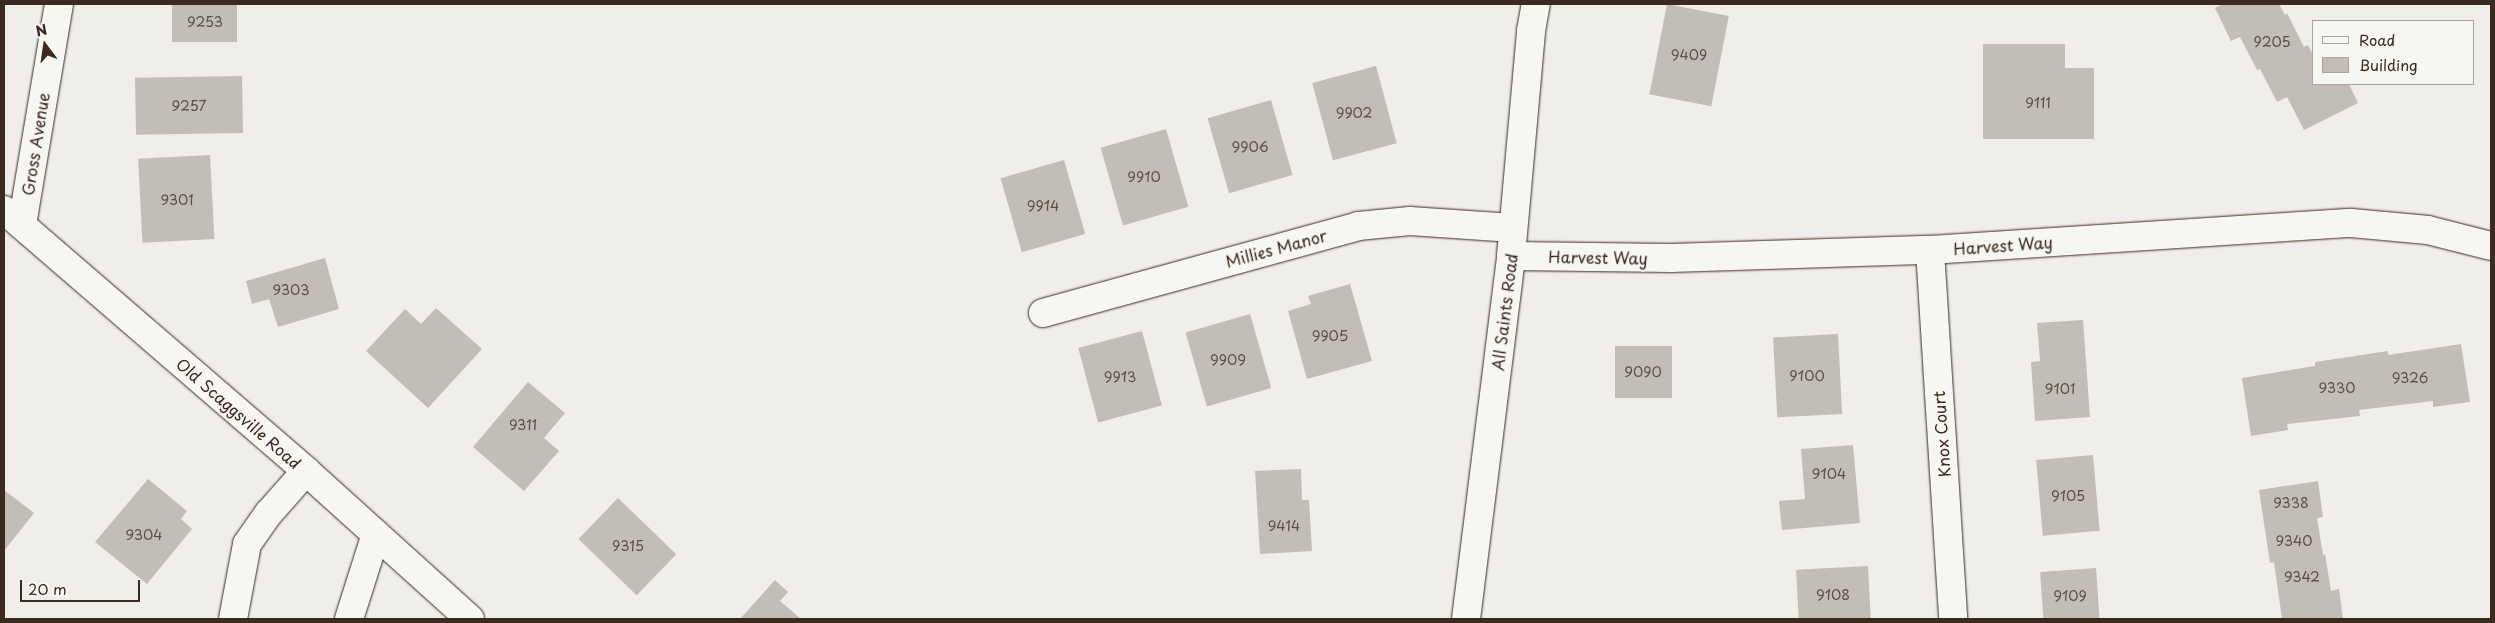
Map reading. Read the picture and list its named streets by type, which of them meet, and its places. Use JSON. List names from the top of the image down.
{
  "streets": {
    "street": [
      "Gross Avenue",
      "Harvest Way",
      "Millies Manor",
      "All Saints Road",
      "Old Scaggsville Road",
      "Knox Court"
    ]
  },
  "crossings": [
    ["Gross Avenue", "Old Scaggsville Road"],
    ["Harvest Way", "All Saints Road"],
    ["Harvest Way", "Knox Court"],
    ["Millies Manor", "All Saints Road"]
  ],
  "house_numbers": [
    "9253",
    "9205",
    "9409",
    "9111",
    "9257",
    "9902",
    "9906",
    "9910",
    "9301",
    "9914",
    "9303",
    "9905",
    "9909",
    "9090",
    "9100",
    "9913",
    "9326",
    "9330",
    "9101",
    "9311",
    "9104",
    "9105",
    "9338",
    "9414",
    "9304",
    "9340",
    "9315",
    "9342",
    "9108",
    "9109"
  ],
  "legend": ["Road", "Building"],
  "scale_bar": "20 m",
  "north": "top"
}
